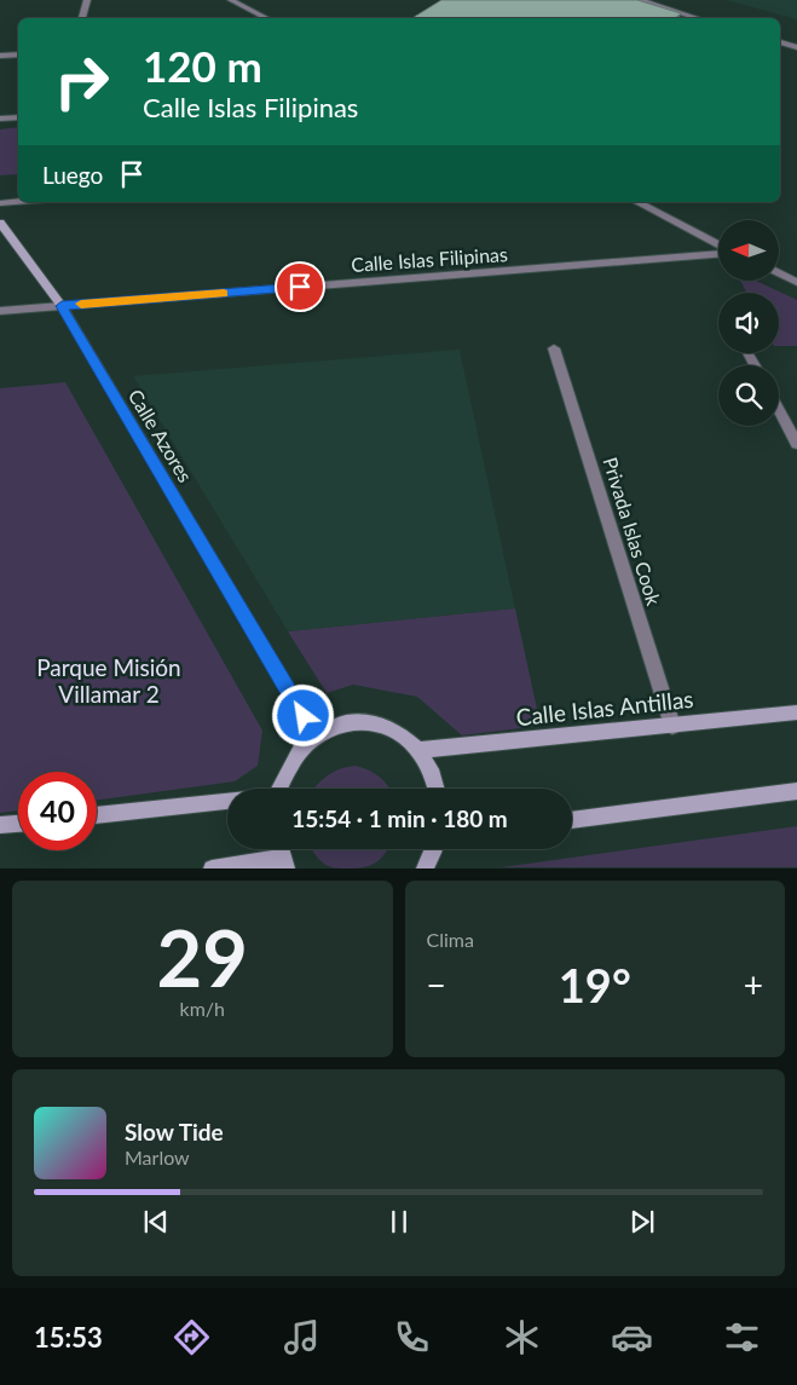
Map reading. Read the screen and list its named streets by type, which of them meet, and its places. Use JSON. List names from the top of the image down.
{
  "streets": {
    "street": [
      "Calle Islas Filipinas",
      "Calle Azores",
      "Privada Islas Cook",
      "Calle Islas Antillas"
    ]
  },
  "crossings": [
    ["Calle Islas Filipinas", "Calle Azores"],
    ["Privada Islas Cook", "Calle Islas Antillas"]
  ],
  "parks": ["Parque Misión Villamar 2"],
  "north": "left",
  "page": {
    "turn": ["120 m", "Calle Islas Filipinas"],
    "then": "Luego",
    "limit": "40",
    "trip": "15:54 · 1 min · 180 m",
    "tile": [
      ["29", "km/h"],
      "Clima"
    ],
    "heat": ["−", "19°", "+"],
    "song": ["Slow Tide", "Marlow"],
    "tabs": "15:53"
  }
}
